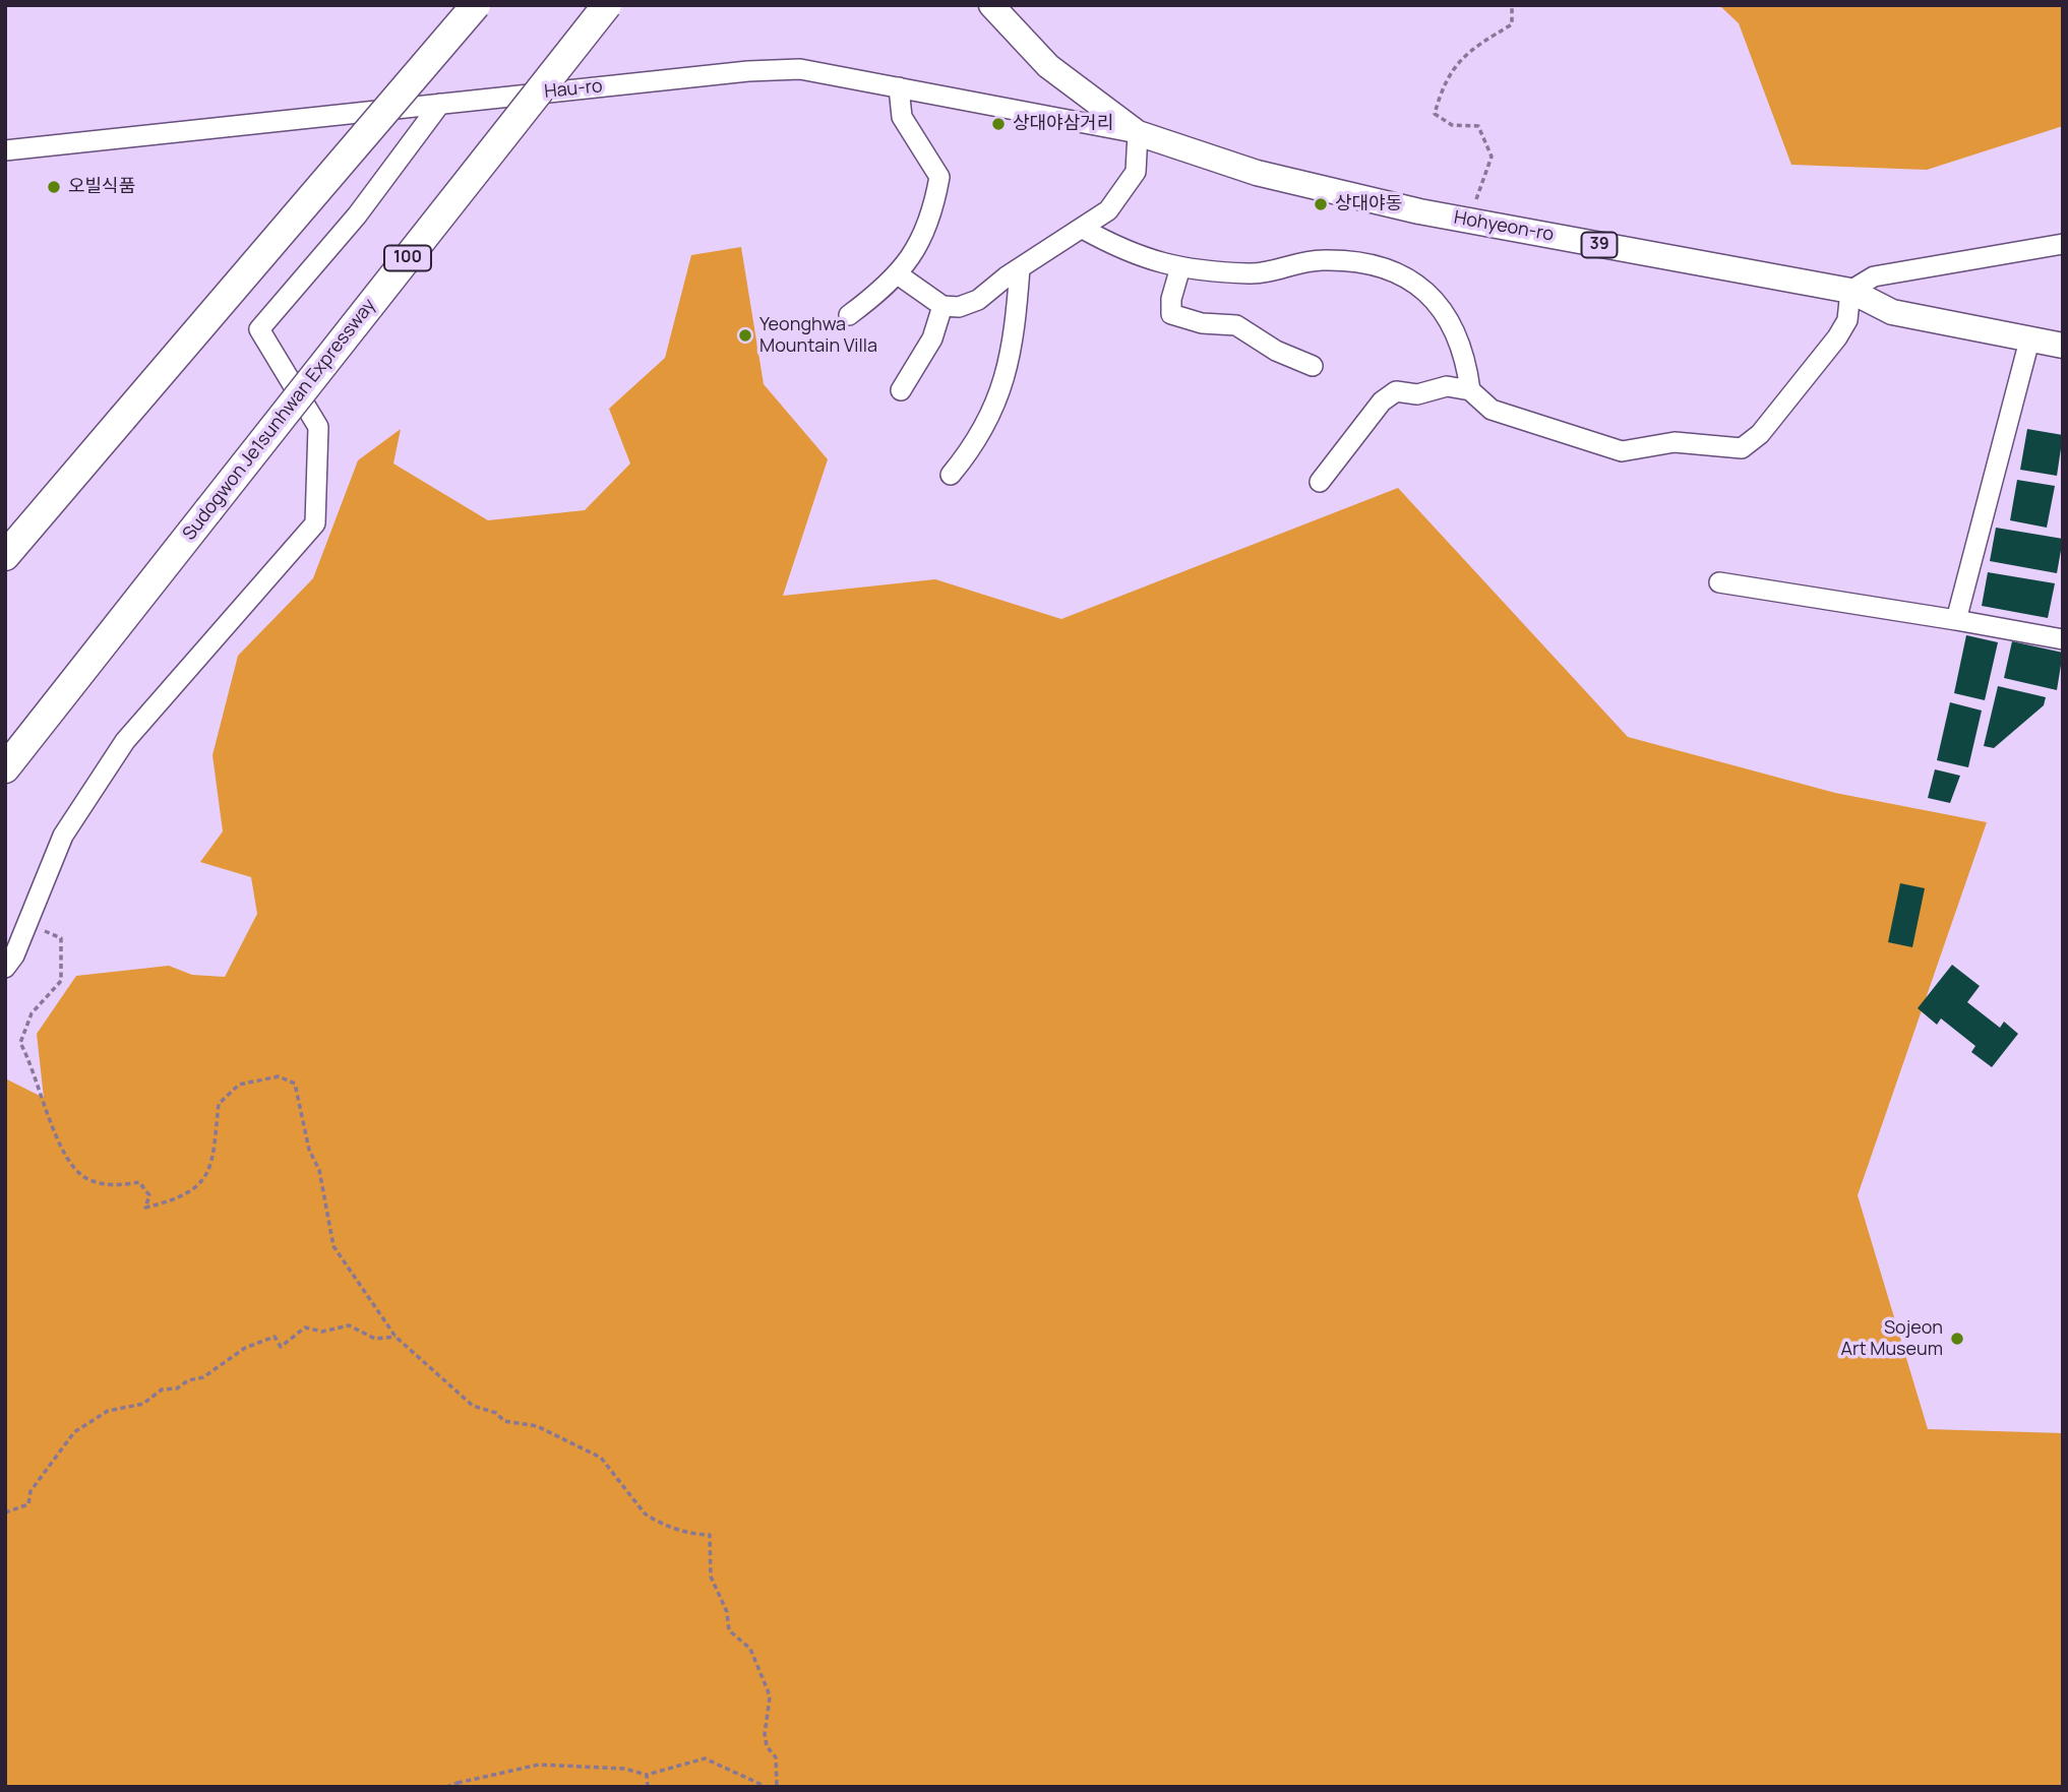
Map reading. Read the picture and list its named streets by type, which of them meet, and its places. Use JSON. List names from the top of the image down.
{
  "streets": {
    "highway": ["100", "Sudogwon Je1sunhwan Expressway"],
    "main road": ["Hohyeon-ro", "39"],
    "street": ["Hau-ro"]
  },
  "crossings": [
    ["Hau-ro", "Hohyeon-ro"]
  ],
  "places": [
    "상대야삼거리",
    "오빌식품",
    "상대야동",
    "Yeonghwa Mountain Villa",
    "Sojeon Art Museum"
  ]
}
